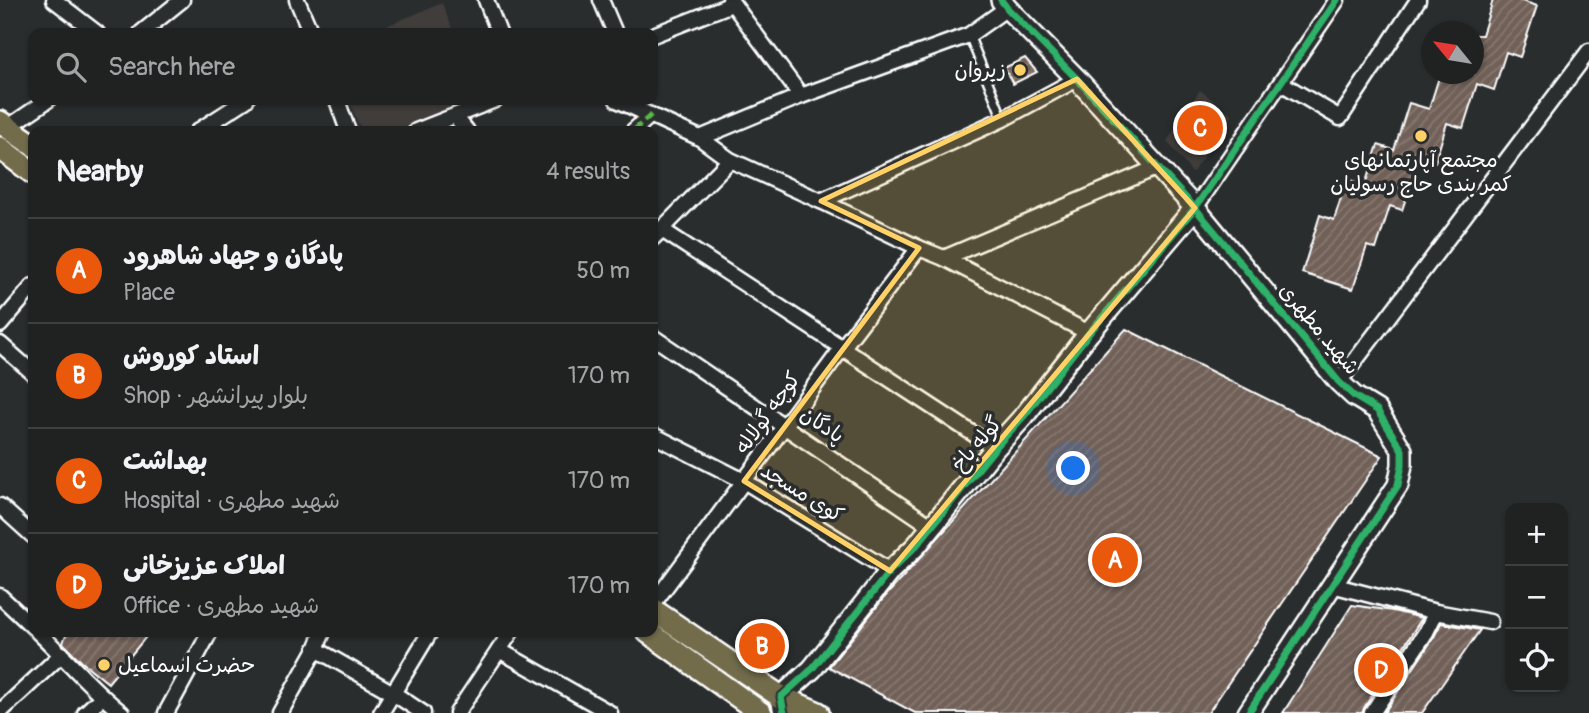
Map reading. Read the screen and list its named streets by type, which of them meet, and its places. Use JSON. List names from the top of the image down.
{
  "streets": {
    "street": [
      "شهید مطهری",
      "کوچه گولاله",
      "پادگان",
      "گوله باخ",
      "کوی مسجد"
    ]
  },
  "crossings": [
    ["شهید مطهری", "گوله باخ"],
    ["کوچه گولاله", "پادگان"],
    ["کوچه گولاله", "کوی مسجد"],
    ["پادگان", "گوله باخ"],
    ["گوله باخ", "کوی مسجد"]
  ],
  "places": ["زیروان", "مجتمع آپارتمانهای کمر بندی حاج رسولیان", "حضرت اسماعیل"],
  "north": "top left",
  "page": {
    "search": "Search here",
    "pins": [
      "C",
      "A",
      "B",
      "D"
    ],
    "heading": ["Nearby", "4 results"],
    "list": [
      {
        "mark": "A",
        "name": "پادگان و جهاد شاهرود",
        "note": "Place",
        "value": "50 m"
      },
      {
        "mark": "B",
        "name": "استاد کوروش",
        "note": "Shop · بلوار پیرانشهر",
        "value": "170 m"
      },
      {
        "mark": "C",
        "name": "بهداشت",
        "note": "Hospital · شهید مطهری",
        "value": "170 m"
      },
      {
        "mark": "D",
        "name": "املاک عزیزخانی",
        "note": "Office · شهید مطهری",
        "value": "170 m"
      }
    ],
    "map_buttons": ["+", "−"]
  }
}
